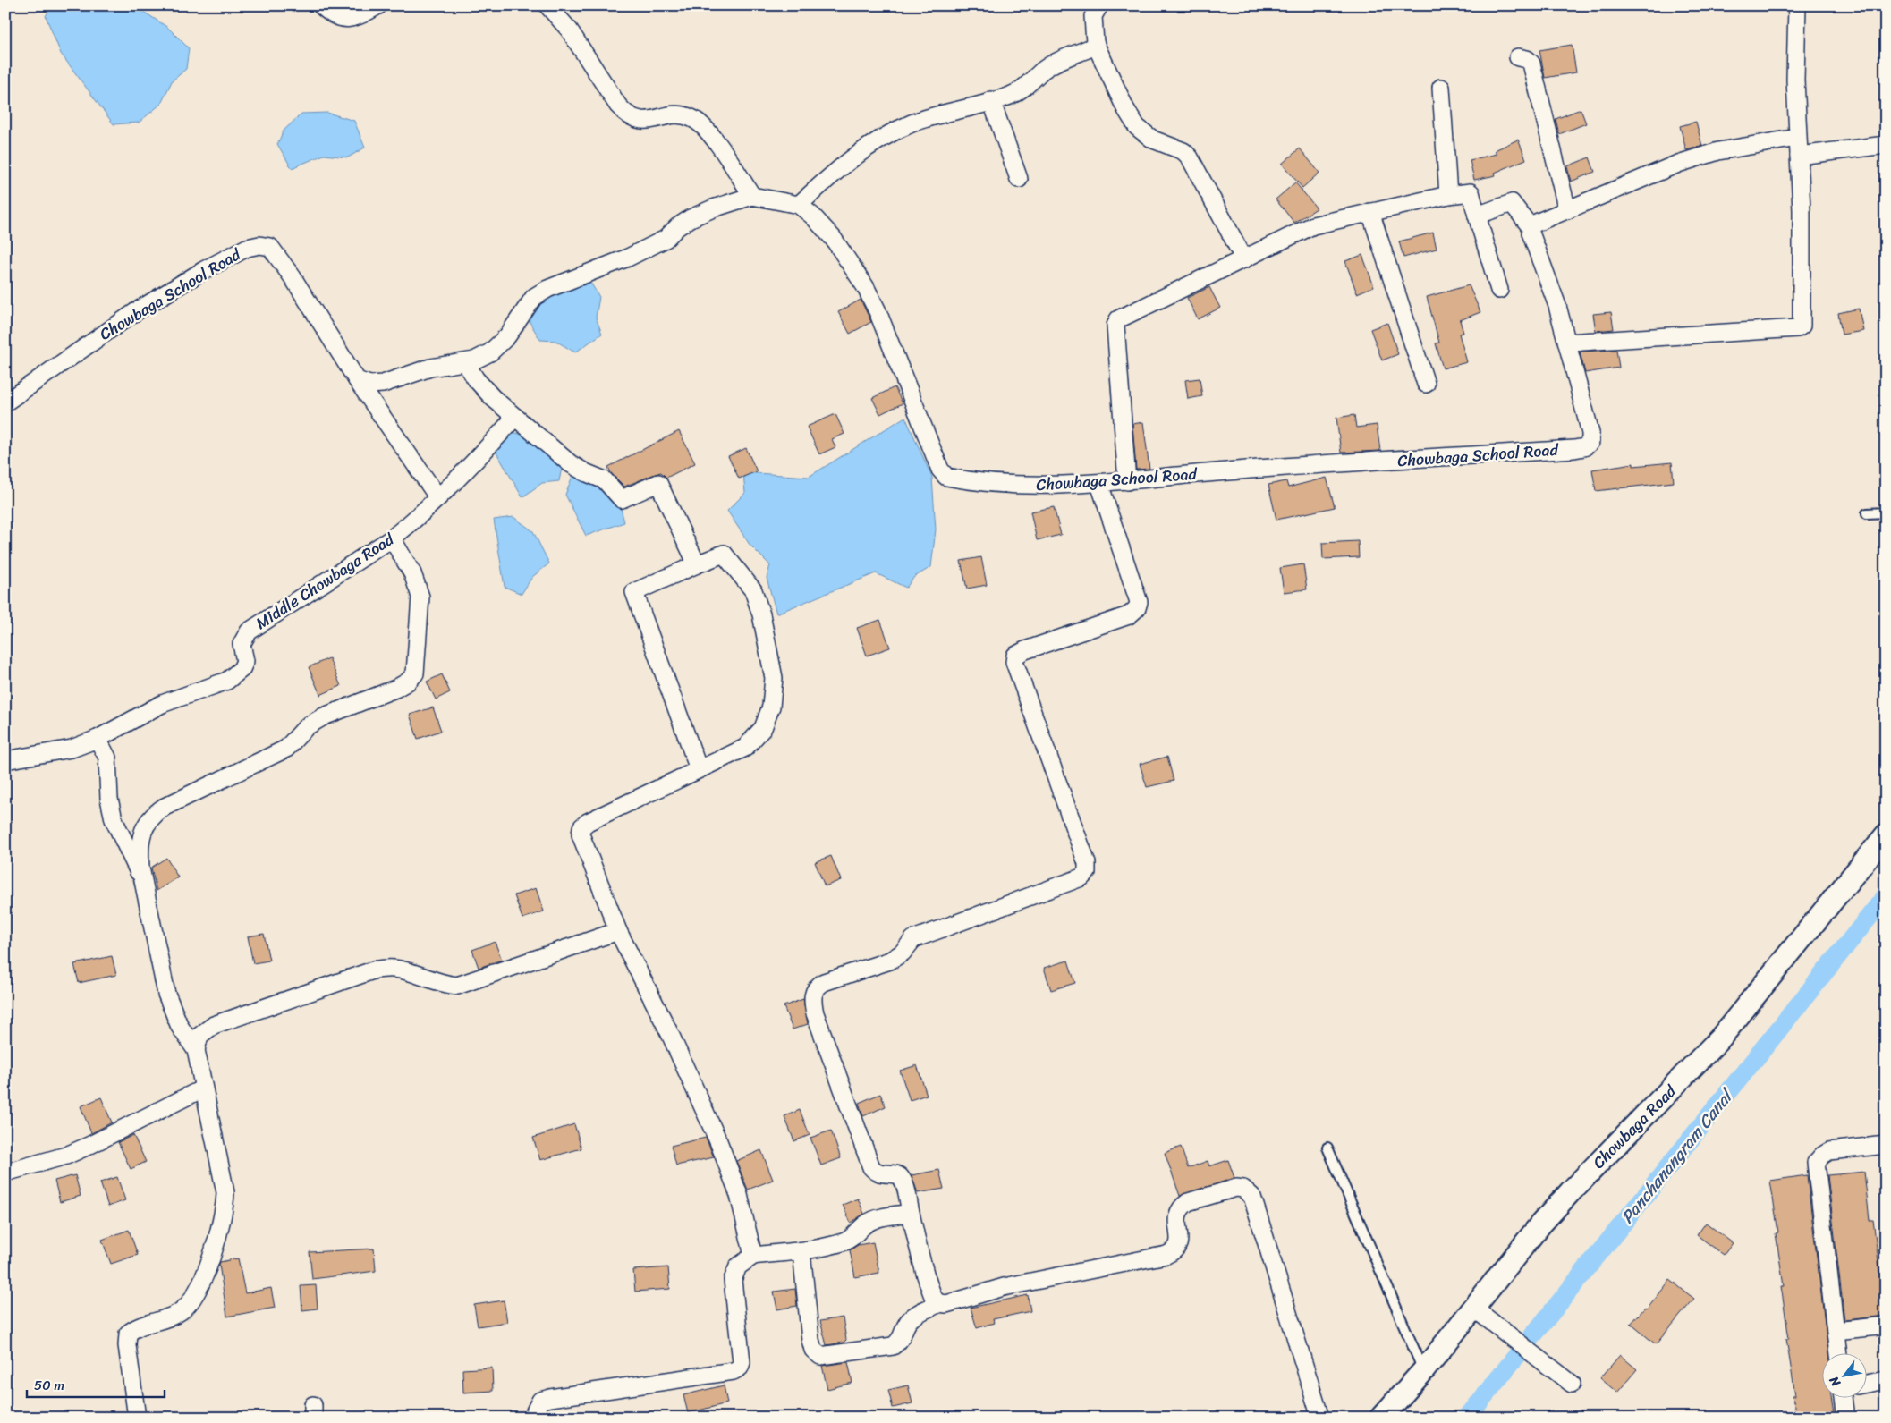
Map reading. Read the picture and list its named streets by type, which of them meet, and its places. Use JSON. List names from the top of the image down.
{
  "streets": {
    "street": ["Chowbaga School Road", "Middle Chowbaga Road", "Chowbaga Road"]
  },
  "water": ["Panchanangram Canal"],
  "scale_bar": "50 m",
  "north": "bottom left"
}
